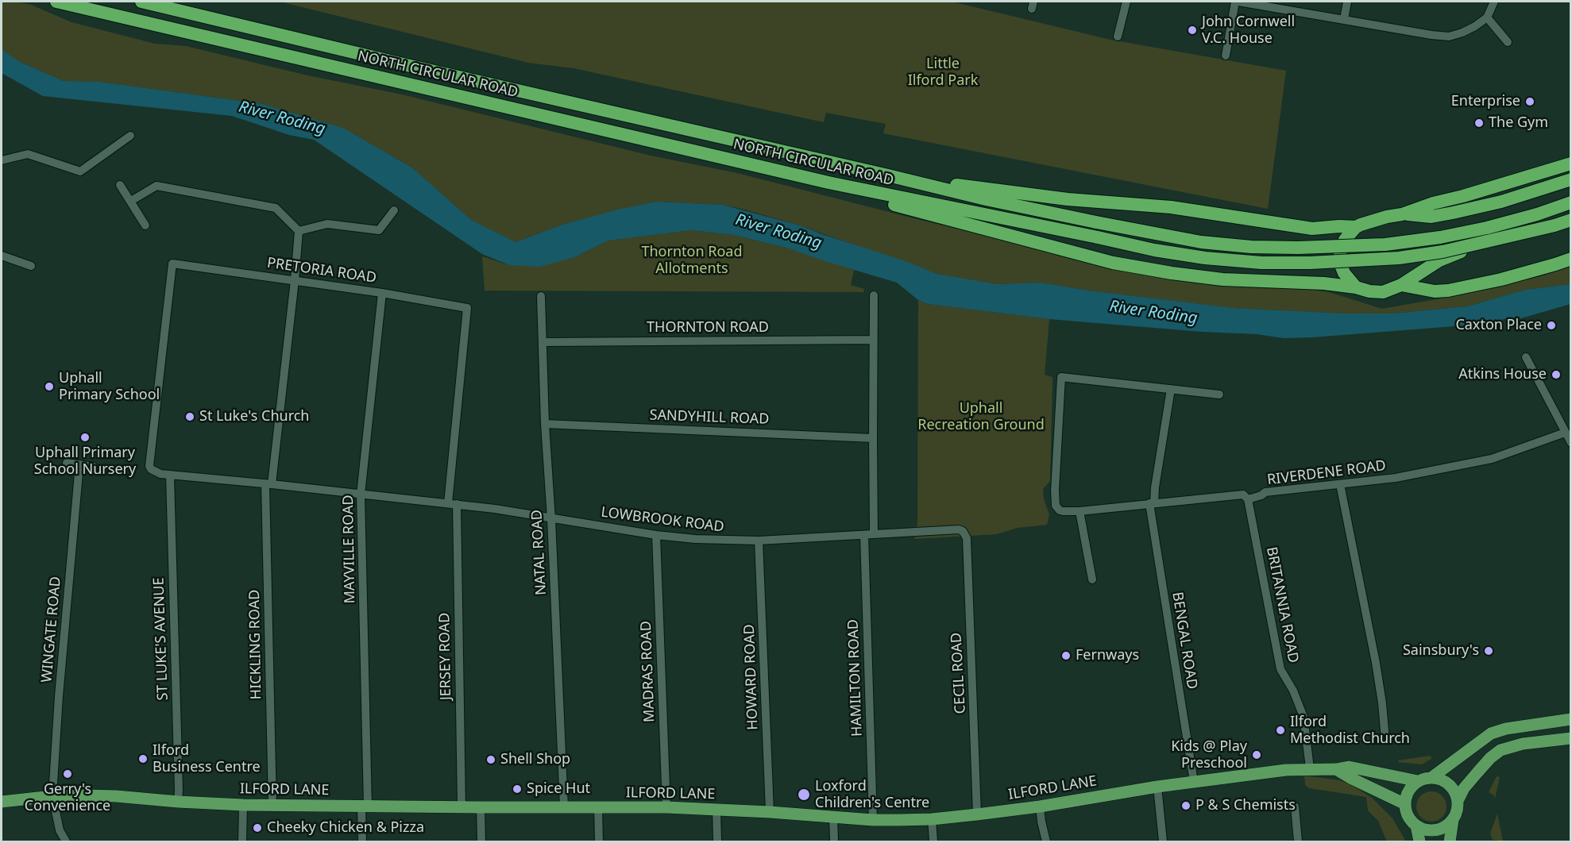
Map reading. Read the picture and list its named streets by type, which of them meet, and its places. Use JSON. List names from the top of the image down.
{
  "streets": {
    "highway": ["NORTH CIRCULAR ROAD"],
    "main road": ["ILFORD LANE"],
    "street": [
      "PRETORIA ROAD",
      "THORNTON ROAD",
      "SANDYHILL ROAD",
      "RIVERDENE ROAD",
      "LOWBROOK ROAD",
      "MAYVILLE ROAD",
      "NATAL ROAD",
      "BRITANNIA ROAD",
      "WINGATE ROAD",
      "ST LUKE'S AVENUE",
      "BENGAL ROAD",
      "HICKLING ROAD",
      "JERSEY ROAD",
      "MADRAS ROAD",
      "CECIL ROAD",
      "HOWARD ROAD",
      "HAMILTON ROAD"
    ]
  },
  "crossings": [
    ["PRETORIA ROAD", "LOWBROOK ROAD"],
    ["PRETORIA ROAD", "MAYVILLE ROAD"],
    ["PRETORIA ROAD", "HICKLING ROAD"],
    ["PRETORIA ROAD", "JERSEY ROAD"],
    ["THORNTON ROAD", "NATAL ROAD"],
    ["SANDYHILL ROAD", "NATAL ROAD"],
    ["RIVERDENE ROAD", "BRITANNIA ROAD"],
    ["RIVERDENE ROAD", "BENGAL ROAD"],
    ["LOWBROOK ROAD", "MAYVILLE ROAD"],
    ["LOWBROOK ROAD", "NATAL ROAD"],
    ["LOWBROOK ROAD", "ST LUKE'S AVENUE"],
    ["LOWBROOK ROAD", "HICKLING ROAD"],
    ["LOWBROOK ROAD", "JERSEY ROAD"],
    ["LOWBROOK ROAD", "MADRAS ROAD"],
    ["LOWBROOK ROAD", "CECIL ROAD"],
    ["LOWBROOK ROAD", "HOWARD ROAD"],
    ["LOWBROOK ROAD", "HAMILTON ROAD"],
    ["MAYVILLE ROAD", "ILFORD LANE"],
    ["NATAL ROAD", "ILFORD LANE"],
    ["BRITANNIA ROAD", "ILFORD LANE"],
    ["WINGATE ROAD", "ILFORD LANE"],
    ["ST LUKE'S AVENUE", "ILFORD LANE"],
    ["BENGAL ROAD", "ILFORD LANE"],
    ["HICKLING ROAD", "ILFORD LANE"],
    ["JERSEY ROAD", "ILFORD LANE"],
    ["MADRAS ROAD", "ILFORD LANE"],
    ["CECIL ROAD", "ILFORD LANE"],
    ["HOWARD ROAD", "ILFORD LANE"],
    ["HAMILTON ROAD", "ILFORD LANE"]
  ],
  "water": ["River Roding"],
  "parks": ["Little Ilford Park", "Thornton Road Allotments", "Uphall Recreation Ground"],
  "places": [
    "John Cornwell V.C. House",
    "Enterprise",
    "The Gym",
    "Caxton Place",
    "Atkins House",
    "Uphall Primary School",
    "St Luke's Church",
    "Uphall Primary School Nursery",
    "Sainsbury's",
    "Fernways",
    "Ilford Methodist Church",
    "Kids @ Play Preschool",
    "Ilford Business Centre",
    "Shell Shop",
    "Gerry's Convenience",
    "Spice Hut",
    "Loxford Children's Centre",
    "P & S Chemists",
    "Cheeky Chicken & Pizza"
  ]
}
